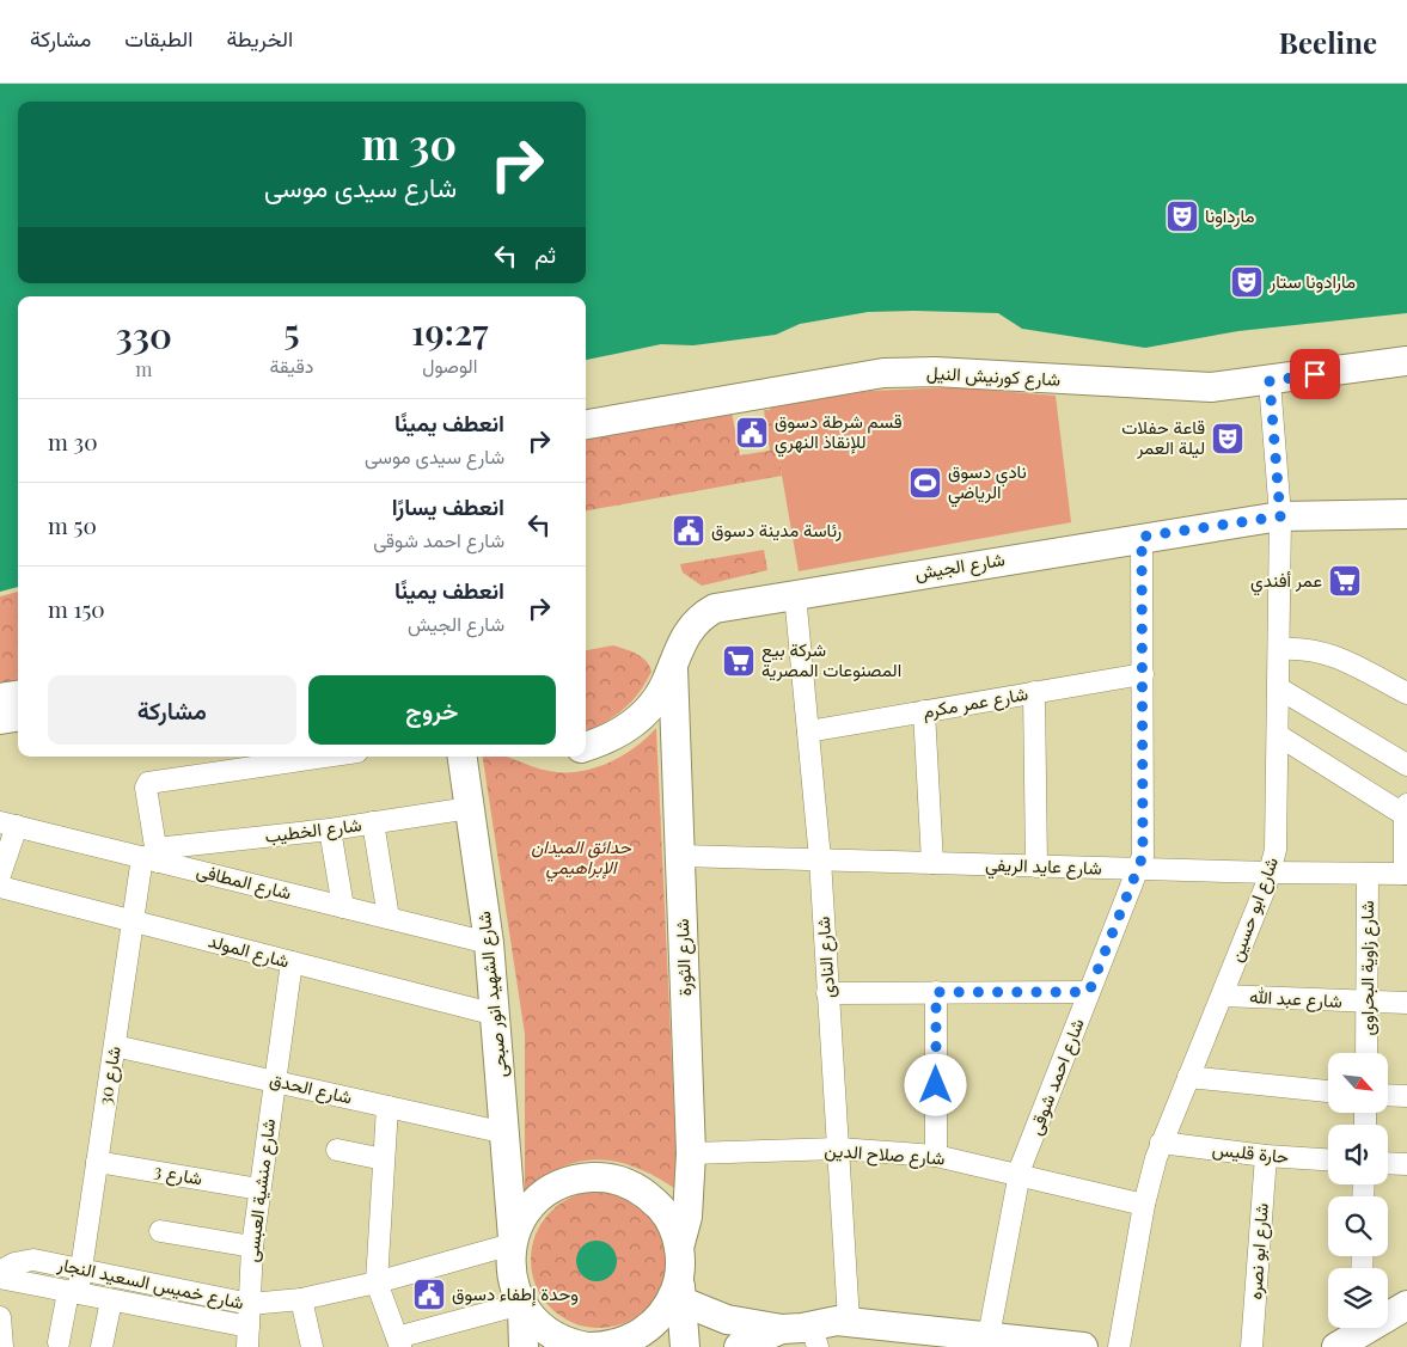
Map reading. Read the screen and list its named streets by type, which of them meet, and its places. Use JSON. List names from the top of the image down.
{
  "streets": {
    "street": [
      "شارع كورنيش النيل",
      "شارع الجيش",
      "شارع عمر مكرم",
      "شارع الخطيب",
      "شارع عايد الريفي",
      "شارع المطافى",
      "شارع ابو حسين",
      "شارع المولد",
      "شارع الثورة",
      "شارع النادى",
      "شارع زاوية البحراوى",
      "شارع الشهيد انور صبحى",
      "شارع عبد الله",
      "شارع 30",
      "شارع احمد شوقى",
      "شارع الحدق",
      "حارة قليس",
      "شارع صلاح الدين",
      "شارع 3",
      "شارع منشية العبسى",
      "شارع ابو نصره",
      "شارع خميس السعيد النجار"
    ]
  },
  "crossings": [
    ["شارع كورنيش النيل", "شارع ابو حسين"],
    ["شارع الجيش", "شارع ابو حسين"],
    ["شارع الجيش", "شارع الثورة"],
    ["شارع الجيش", "شارع النادى"],
    ["شارع الجيش", "شارع احمد شوقى"],
    ["شارع عمر مكرم", "شارع النادى"],
    ["شارع عمر مكرم", "شارع احمد شوقى"],
    ["شارع الخطيب", "شارع المطافى"],
    ["شارع الخطيب", "شارع الشهيد انور صبحى"],
    ["شارع الخطيب", "شارع 30"],
    ["شارع عايد الريفي", "شارع ابو حسين"],
    ["شارع عايد الريفي", "شارع الثورة"],
    ["شارع عايد الريفي", "شارع النادى"],
    ["شارع عايد الريفي", "شارع زاوية البحراوى"],
    ["شارع عايد الريفي", "شارع احمد شوقى"],
    ["شارع المطافى", "شارع الشهيد انور صبحى"],
    ["شارع المطافى", "شارع 30"],
    ["شارع ابو حسين", "شارع عبد الله"],
    ["شارع ابو حسين", "حارة قليس"],
    ["شارع ابو حسين", "شارع صلاح الدين"],
    ["شارع المولد", "شارع الشهيد انور صبحى"],
    ["شارع المولد", "شارع 30"],
    ["شارع المولد", "شارع منشية العبسى"],
    ["شارع الثورة", "شارع الشهيد انور صبحى"],
    ["شارع الثورة", "شارع صلاح الدين"],
    ["شارع الثورة", "شارع خميس السعيد النجار"],
    ["شارع النادى", "شارع صلاح الدين"],
    ["شارع زاوية البحراوى", "شارع عبد الله"],
    ["شارع الشهيد انور صبحى", "شارع الحدق"],
    ["شارع الشهيد انور صبحى", "شارع خميس السعيد النجار"],
    ["شارع 30", "شارع الحدق"],
    ["شارع 30", "شارع 3"],
    ["شارع 30", "شارع خميس السعيد النجار"],
    ["شارع احمد شوقى", "شارع صلاح الدين"],
    ["شارع الحدق", "شارع منشية العبسى"],
    ["حارة قليس", "شارع ابو نصره"],
    ["شارع 3", "شارع منشية العبسى"],
    ["شارع منشية العبسى", "شارع خميس السعيد النجار"]
  ],
  "parks": ["حدائق الميدان الإبراهيمي"],
  "places": {
    "theatre": ["مارداونا", "مارادونا ستار", "قاعة حفلات ليلة العمر"],
    "public building": ["قسم شرطة دسوق للإنقاذ النهري", "رئاسة مدينة دسوق", "وحدة إطفاء دسوق"],
    "sports": ["نادي دسوق الرياضي"],
    "supermarket": ["عمر أفندي", "شركة بيع المصنوعات المصرية"]
  },
  "north": "bottom right",
  "page": {
    "header": "Beeline",
    "nav": ["الخريطة", "الطبقات", "مشاركة"],
    "turn": ["30 m", "شارع سيدى موسى"],
    "then": "ثم",
    "eta": [
      "19:27",
      "الوصول",
      "5",
      "دقيقة",
      "330",
      "m"
    ],
    "list": [
      {
        "name": "انعطف يمينًا",
        "note": "شارع سيدى موسى",
        "value": "30 m"
      },
      {
        "name": "انعطف يسارًا",
        "note": "شارع احمد شوقى",
        "value": "50 m"
      },
      {
        "name": "انعطف يمينًا",
        "note": "شارع الجيش",
        "value": "150 m"
      }
    ],
    "buttons": ["خروج", "مشاركة"]
  }
}
